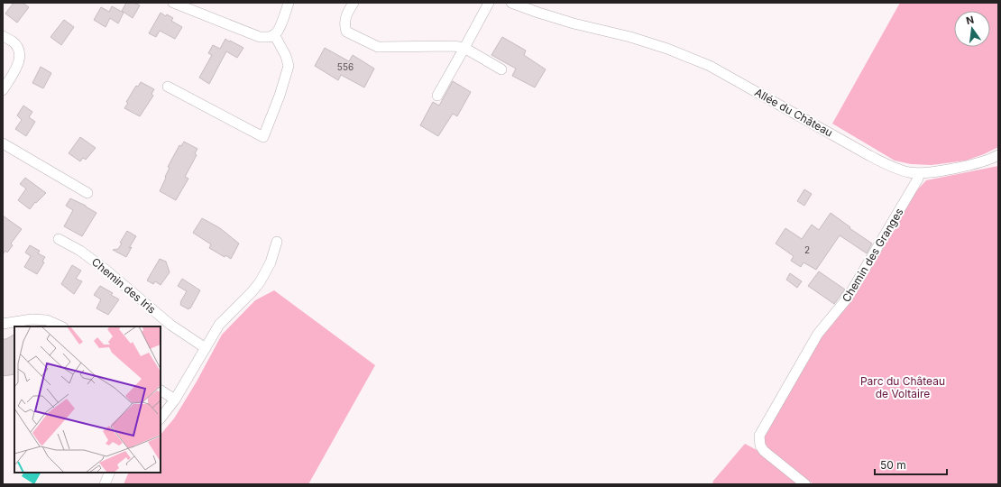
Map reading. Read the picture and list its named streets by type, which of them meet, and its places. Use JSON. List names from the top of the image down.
{
  "streets": {
    "street": ["Allée du Château", "Chemin des Granges", "Chemin des Iris"]
  },
  "crossings": [
    ["Allée du Château", "Chemin des Granges"]
  ],
  "parks": ["Parc du Château de Voltaire"],
  "house_numbers": ["556", "2"],
  "scale_bar": "50 m",
  "north": "top"
}
